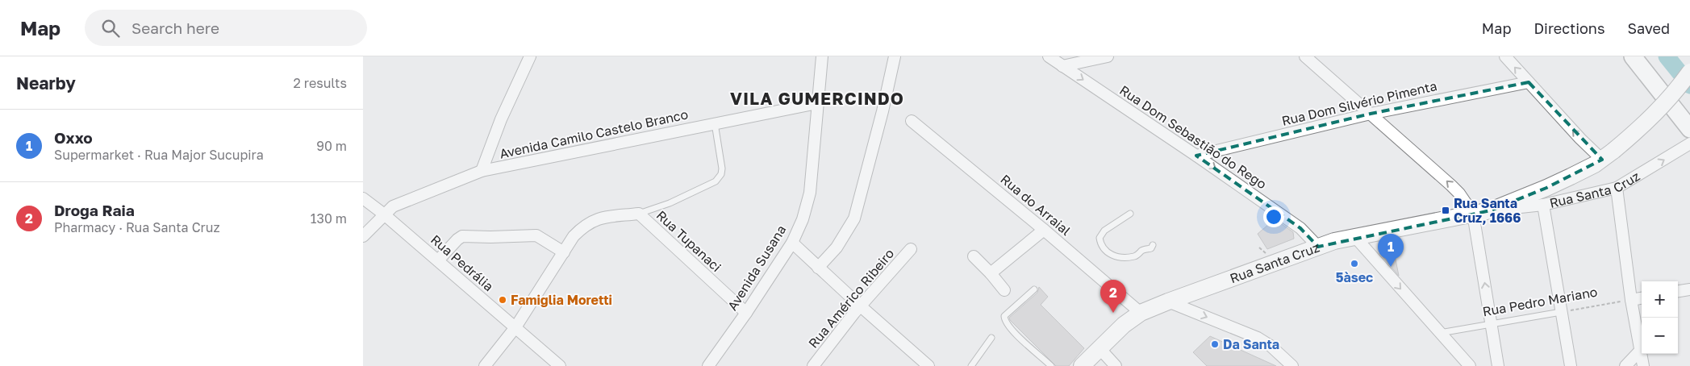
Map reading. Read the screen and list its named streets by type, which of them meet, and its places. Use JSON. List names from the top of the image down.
{
  "streets": {
    "main road": ["Rua Santa Cruz"],
    "street": [
      "Rua Dom Silvério Pimenta",
      "Avenida Camilo Castelo Branco",
      "Rua Dom Sebastião do Rego",
      "Rua do Arraial",
      "Rua Tupanaci",
      "Rua Pedrália",
      "Avenida Susana",
      "Rua Américo Ribeiro"
    ],
    "lane": ["Rua Pedro Mariano"]
  },
  "crossings": [
    ["Rua Dom Silvério Pimenta", "Rua Dom Sebastião do Rego"],
    ["Avenida Camilo Castelo Branco", "Rua Pedrália"],
    ["Avenida Camilo Castelo Branco", "Avenida Susana"],
    ["Rua Dom Sebastião do Rego", "Rua Santa Cruz"],
    ["Rua Santa Cruz", "Rua do Arraial"],
    ["Rua Tupanaci", "Rua Pedrália"],
    ["Rua Tupanaci", "Avenida Susana"]
  ],
  "one_way": ["Rua Dom Sebastião do Rego"],
  "districts": ["VILA GUMERCINDO"],
  "places": {
    "transit": ["Rua Santa Cruz, 1666"],
    "other": ["5àsec", "Famiglia Moretti", "Da Santa"]
  },
  "page": {
    "header": "Map",
    "search": "Search here",
    "nav": ["Map", "Directions", "Saved"],
    "heading": ["Nearby", "2 results"],
    "list": [
      {
        "mark": "1",
        "name": "Oxxo",
        "note": "Supermarket · Rua Major Sucupira",
        "value": "90 m"
      },
      {
        "mark": "2",
        "name": "Droga Raia",
        "note": "Pharmacy · Rua Santa Cruz",
        "value": "130 m"
      }
    ],
    "pins": ["1", "2"],
    "map_buttons": ["+", "−"]
  }
}
